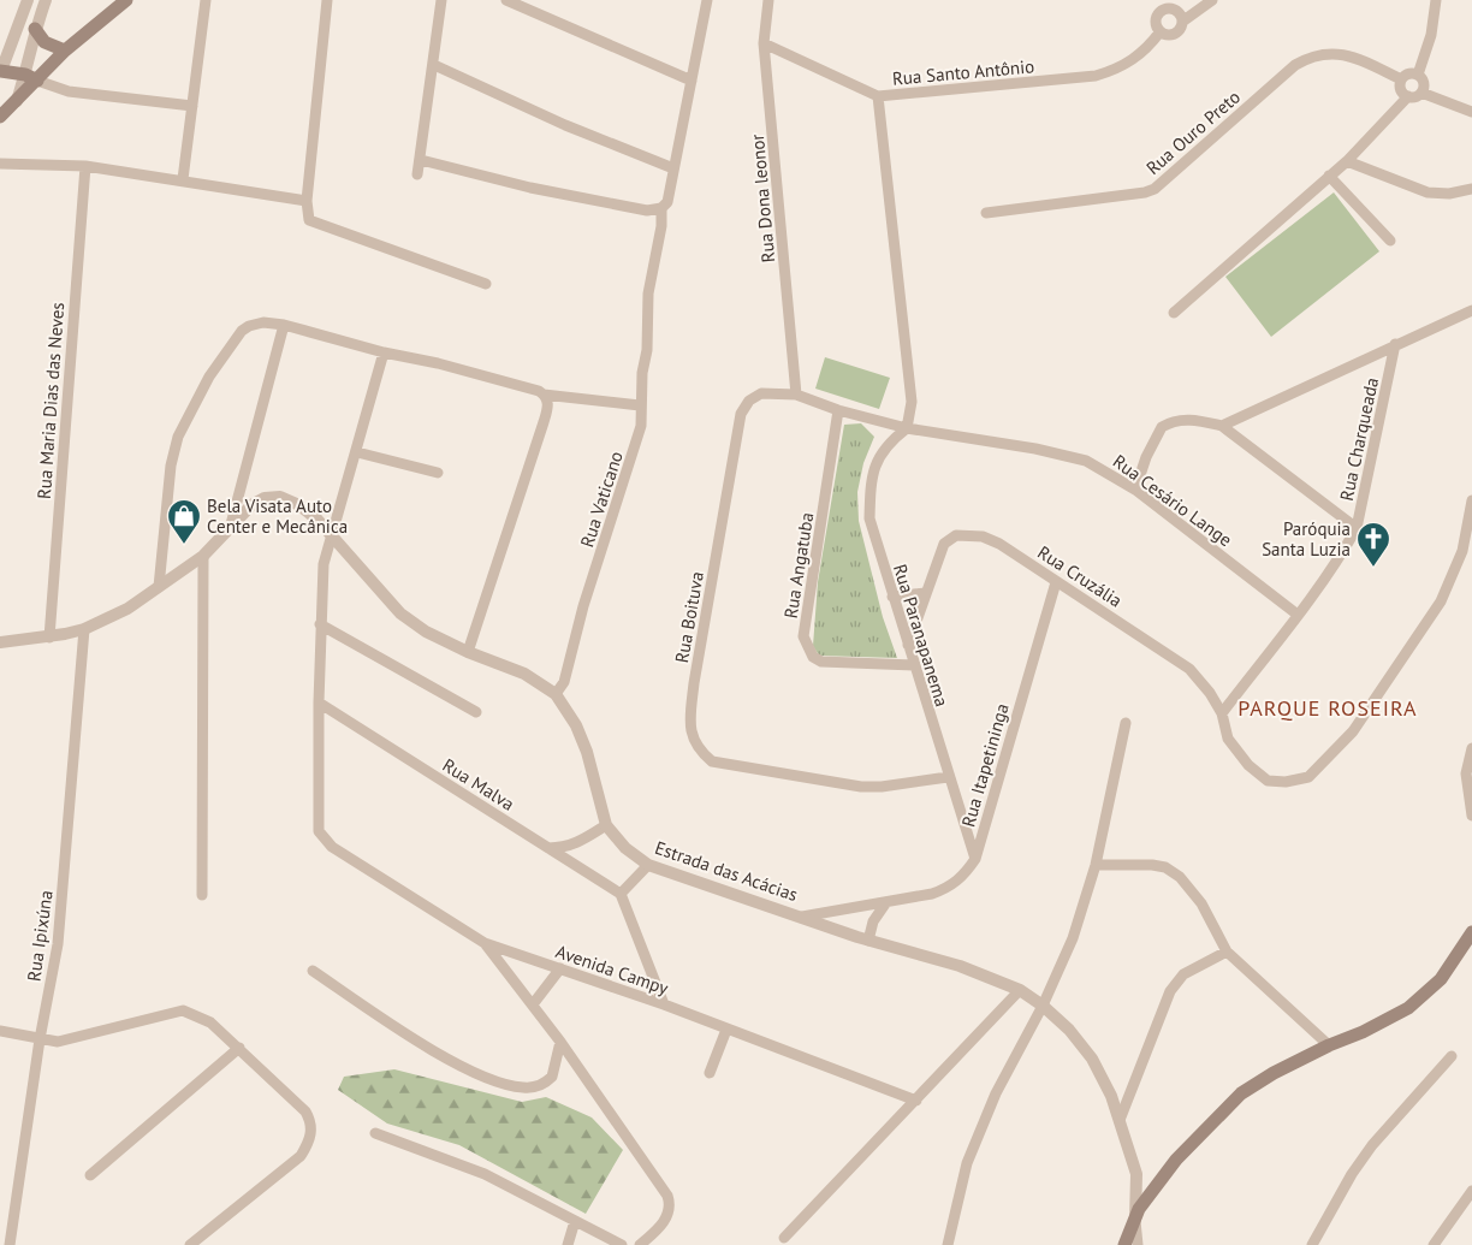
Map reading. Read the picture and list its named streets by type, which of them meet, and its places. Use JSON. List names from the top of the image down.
{
  "streets": {
    "street": [
      "Rua Santo Antônio",
      "Rua Ouro Preto",
      "Rua Dona leonor",
      "Rua Maria Dias das Neves",
      "Rua Charqueada",
      "Rua Vaticano",
      "Rua Cesário Lange",
      "Rua Angatuba",
      "Rua Cruzália",
      "Rua Boituva",
      "Rua Paranapanema",
      "Rua Itapetininga",
      "Rua Malva",
      "Estrada das Acácias",
      "Rua Ipixúna",
      "Avenida Campy"
    ]
  },
  "crossings": [
    ["Rua Santo Antônio", "Rua Dona leonor"],
    ["Rua Dona leonor", "Rua Boituva"],
    ["Rua Maria Dias das Neves", "Estrada das Acácias"],
    ["Rua Charqueada", "Rua Cesário Lange"],
    ["Rua Charqueada", "Rua Cruzália"],
    ["Rua Vaticano", "Estrada das Acácias"],
    ["Rua Cesário Lange", "Rua Boituva"],
    ["Rua Cesário Lange", "Rua Paranapanema"],
    ["Rua Angatuba", "Rua Boituva"],
    ["Rua Angatuba", "Rua Paranapanema"],
    ["Rua Cruzália", "Rua Paranapanema"],
    ["Rua Cruzália", "Rua Itapetininga"],
    ["Rua Boituva", "Rua Paranapanema"],
    ["Rua Paranapanema", "Rua Itapetininga"],
    ["Rua Itapetininga", "Estrada das Acácias"],
    ["Rua Malva", "Avenida Campy"],
    ["Estrada das Acácias", "Rua Ipixúna"]
  ],
  "districts": ["PARQUE ROSEIRA"],
  "places": {
    "shop": ["Bela Visata Auto Center e Mecânica"],
    "church": ["Paróquia Santa Luzia"]
  }
}
